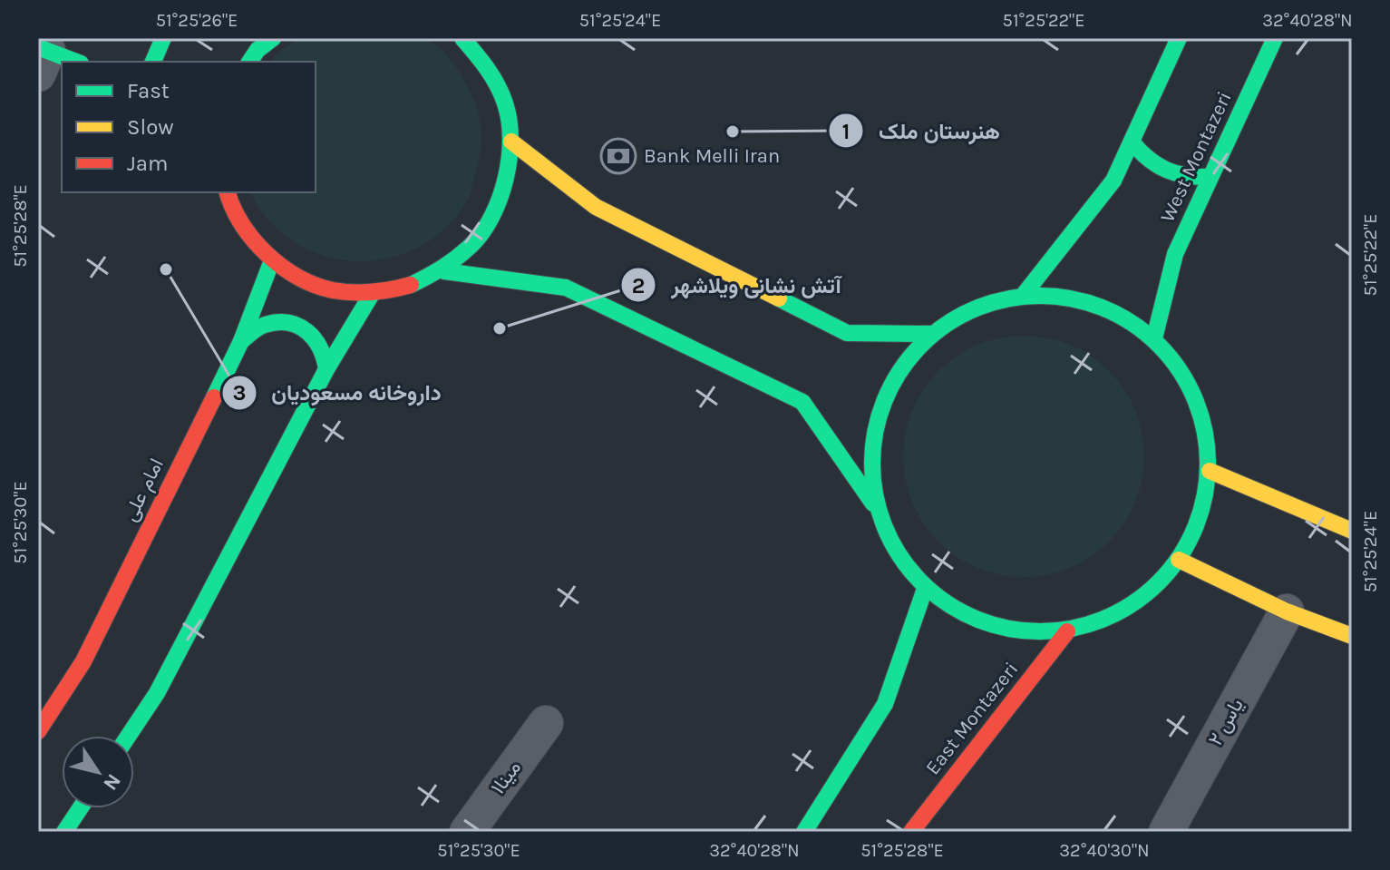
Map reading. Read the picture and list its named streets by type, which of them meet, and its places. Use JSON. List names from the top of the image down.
{
  "streets": {
    "main road": ["West Montazeri", "امام علی", "East Montazeri"],
    "street": ["یاس ۲", "مینا۱"]
  },
  "places": {
    "other": ["هنرستان ملک", "داروخانه مسعودیان", "آتش نشانی ویلاشهر"],
    "bank": ["Bank Melli Iran"]
  },
  "legend": ["Fast", "Slow", "Jam"],
  "north": "bottom right",
  "coordinates": [
    "51°25'26\"E",
    "51°25'24\"E",
    "51°25'22\"E",
    "32°40'28\"N",
    "51°25'28\"E",
    "51°25'30\"E",
    "32°40'30\"N"
  ]
}
